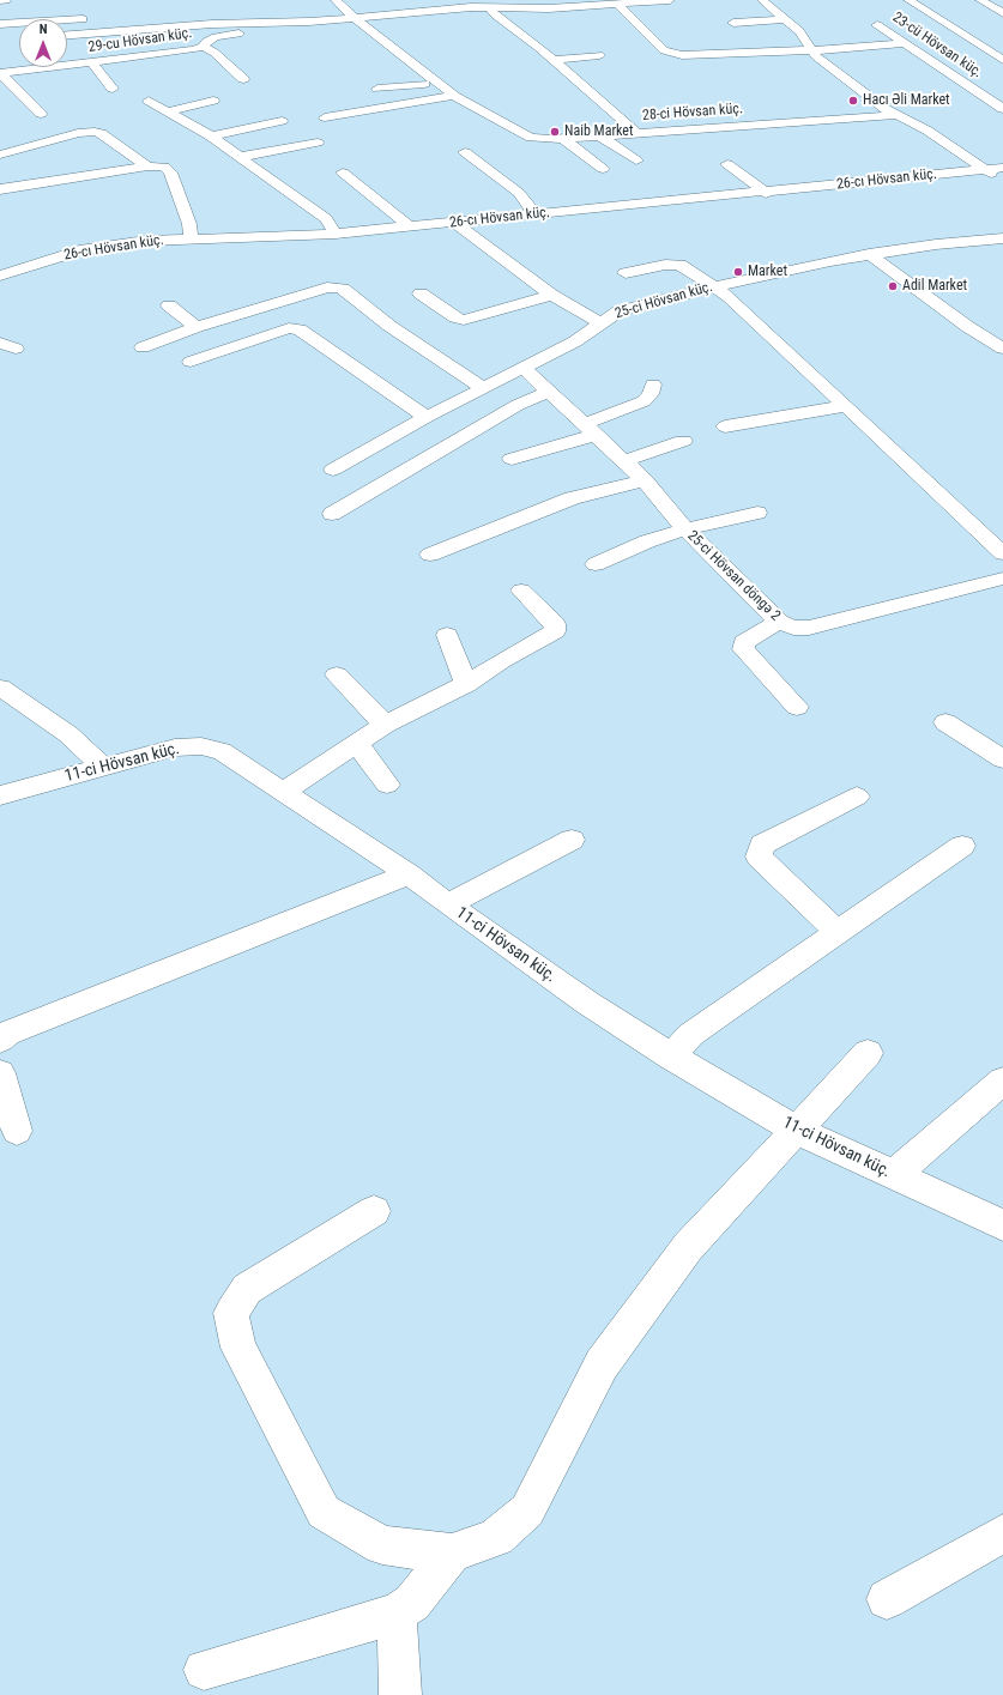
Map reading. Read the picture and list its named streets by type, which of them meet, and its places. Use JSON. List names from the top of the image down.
{
  "streets": {
    "street": [
      "29-cu Hövsan küç.",
      "23-cü Hövsan küç.",
      "28-ci Hövsan küç.",
      "26-cı Hövsan küç.",
      "25-ci Hövsan küç.",
      "25-ci Hövsan döngə 2",
      "11-ci Hövsan küç."
    ]
  },
  "crossings": [
    ["25-ci Hövsan küç.", "25-ci Hövsan döngə 2"]
  ],
  "places": [
    "Hacı Əli Market",
    "Naib Market",
    "Market",
    "Adil Market"
  ],
  "north": "top"
}
